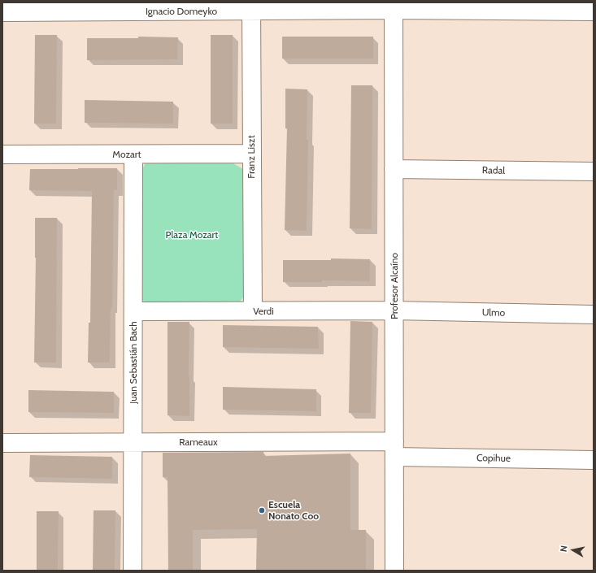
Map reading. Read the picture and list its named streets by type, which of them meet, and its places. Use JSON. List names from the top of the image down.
{
  "streets": {
    "street": [
      "Ignacio Domeyko",
      "Mozart",
      "Franz Liszt",
      "Radal",
      "Profesor Alcaíno",
      "Verdi",
      "Ulmo",
      "Juan Sebastián Bach",
      "Rameaux",
      "Copihue"
    ]
  },
  "crossings": [
    ["Ignacio Domeyko", "Franz Liszt"],
    ["Ignacio Domeyko", "Profesor Alcaíno"],
    ["Mozart", "Franz Liszt"],
    ["Mozart", "Juan Sebastián Bach"],
    ["Franz Liszt", "Verdi"],
    ["Radal", "Profesor Alcaíno"],
    ["Profesor Alcaíno", "Verdi"],
    ["Profesor Alcaíno", "Ulmo"],
    ["Profesor Alcaíno", "Rameaux"],
    ["Profesor Alcaíno", "Copihue"],
    ["Verdi", "Ulmo"],
    ["Verdi", "Juan Sebastián Bach"],
    ["Juan Sebastián Bach", "Rameaux"],
    ["Rameaux", "Copihue"]
  ],
  "parks": ["Plaza Mozart"],
  "places": ["Escuela Nonato Coo"],
  "north": "left"
}
